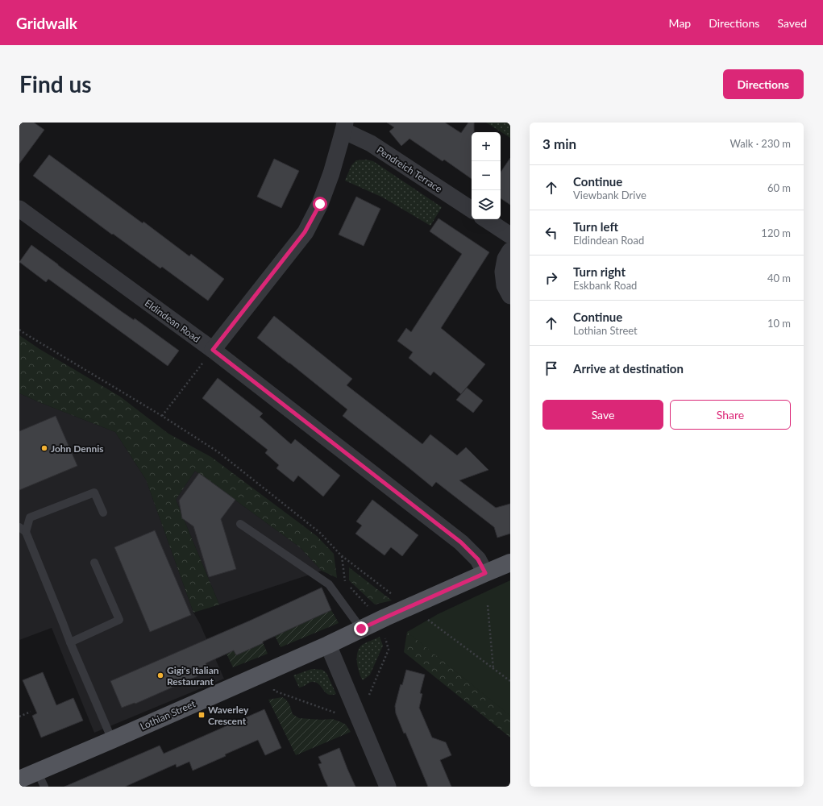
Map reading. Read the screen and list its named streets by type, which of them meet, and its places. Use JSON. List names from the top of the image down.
{
  "streets": {
    "main road": ["Lothian Street"],
    "street": ["Pendreich Terrace", "Eldindean Road"]
  },
  "crossings": [
    ["Eldindean Road", "Lothian Street"]
  ],
  "places": {
    "other": ["John Dennis", "Gigi's Italian Restaurant"],
    "transit": ["Waverley Crescent"]
  },
  "page": {
    "header": "Gridwalk",
    "nav": ["Map", "Directions", "Saved"],
    "buttons": [
      "Directions",
      ["Save", "Share"]
    ],
    "title": "Find us",
    "heading": ["3 min", "Walk · 230 m"],
    "map_buttons": ["+", "−"],
    "list": [
      ["Continue", "Viewbank Drive", "60 m"],
      ["Turn left", "Eldindean Road", "120 m"],
      ["Turn right", "Eskbank Road", "40 m"],
      ["Continue", "Lothian Street", "10 m"],
      "Arrive at destination"
    ]
  }
}
